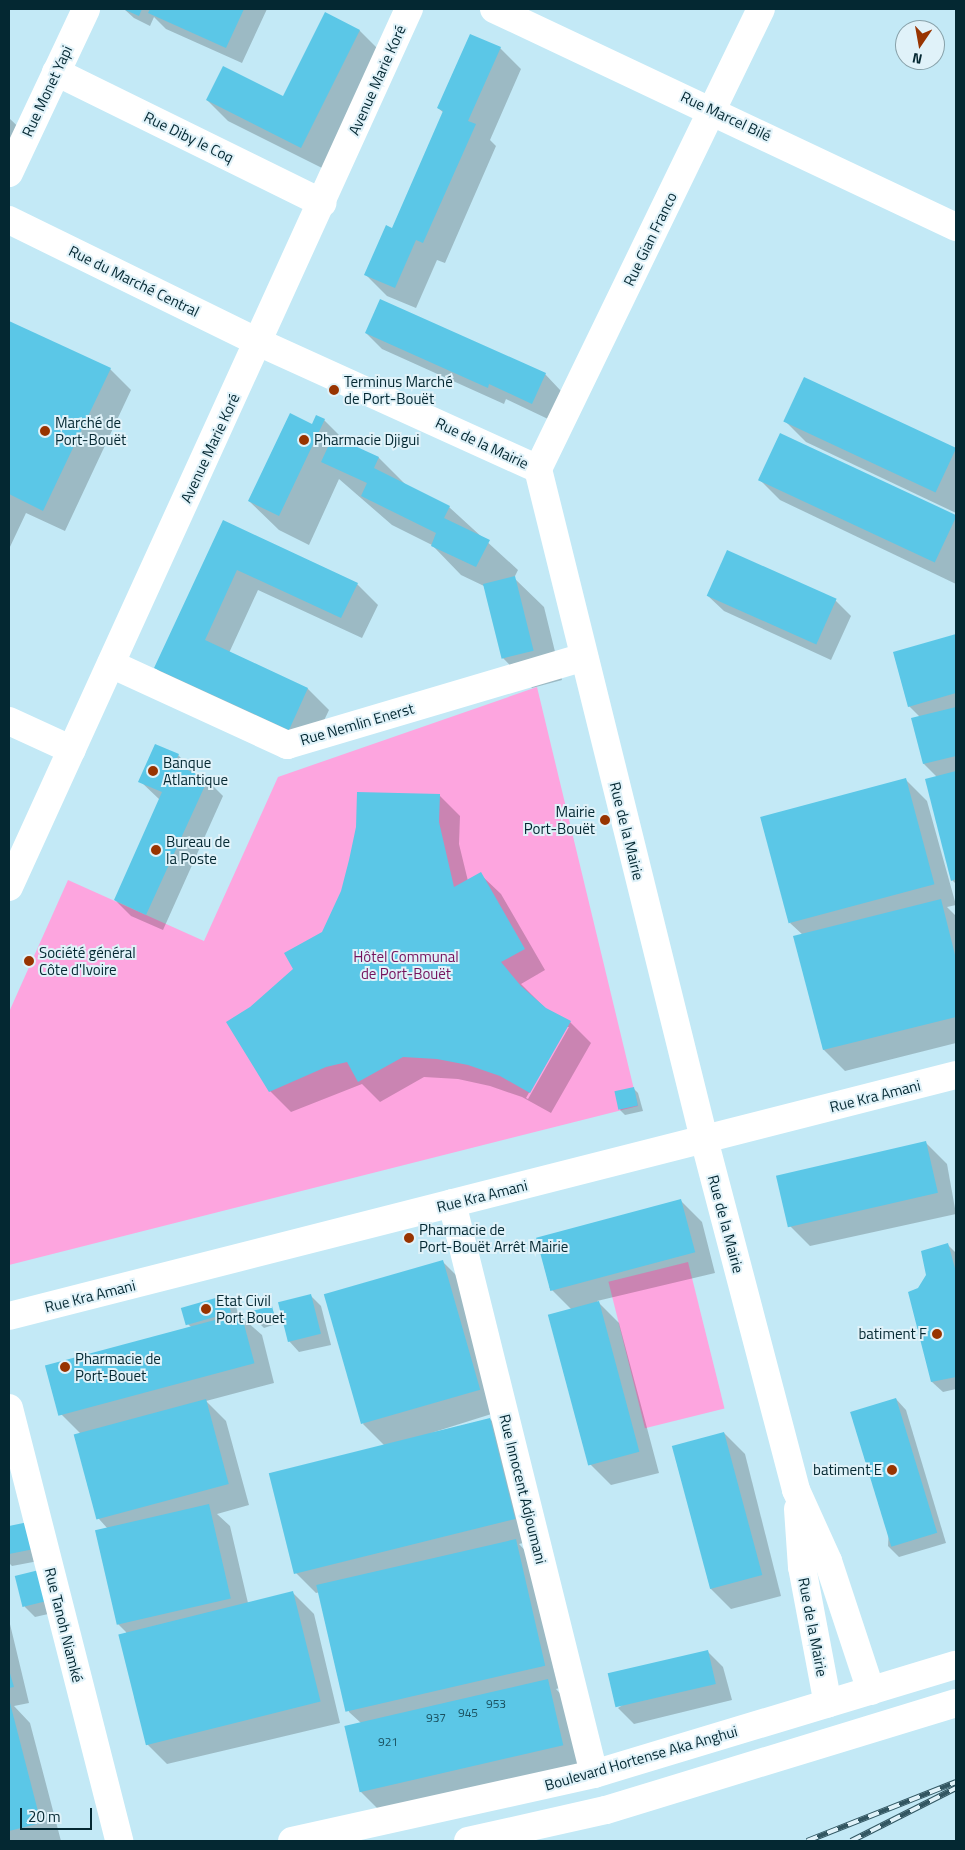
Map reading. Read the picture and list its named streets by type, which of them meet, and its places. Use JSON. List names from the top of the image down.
{
  "streets": {
    "street": [
      "Avenue Marie Koré",
      "Rue Monet Yapi",
      "Rue Marcel Bilé",
      "Rue Diby le Coq",
      "Rue Gian Franco",
      "Rue du Marché Central",
      "Rue de la Mairie",
      "Rue Nemlin Enerst",
      "Rue Kra Amani",
      "Rue Innocent Adjoumani",
      "Rue Tanoh Niamké",
      "Boulevard Hortense Aka Anghui"
    ]
  },
  "crossings": [
    ["Avenue Marie Koré", "Rue Diby le Coq"],
    ["Avenue Marie Koré", "Rue du Marché Central"],
    ["Avenue Marie Koré", "Rue de la Mairie"],
    ["Avenue Marie Koré", "Rue Nemlin Enerst"],
    ["Rue Monet Yapi", "Rue Diby le Coq"],
    ["Rue Marcel Bilé", "Rue Gian Franco"],
    ["Rue Gian Franco", "Rue de la Mairie"],
    ["Rue du Marché Central", "Rue de la Mairie"],
    ["Rue de la Mairie", "Rue Nemlin Enerst"],
    ["Rue de la Mairie", "Rue Kra Amani"],
    ["Rue de la Mairie", "Boulevard Hortense Aka Anghui"],
    ["Rue Kra Amani", "Rue Innocent Adjoumani"],
    ["Rue Innocent Adjoumani", "Boulevard Hortense Aka Anghui"]
  ],
  "parks": ["Hôtel Communal de Port-Bouët"],
  "places": [
    "Terminus Marché de Port-Bouët",
    "Marché de Port-Bouët",
    "Pharmacie Djigui",
    "Banque Atlantique",
    "Mairie Port-Bouët",
    "Bureau de la Poste",
    "Société général Côte d'Ivoire",
    "Pharmacie de Port-Bouët Arrêt Mairie",
    "Etat Civil Port Bouet",
    "batiment F",
    "Pharmacie de Port-Bouet",
    "batiment E"
  ],
  "house_numbers": [
    "953",
    "945",
    "937",
    "921"
  ],
  "scale_bar": "20 m",
  "north": "bottom"
}
